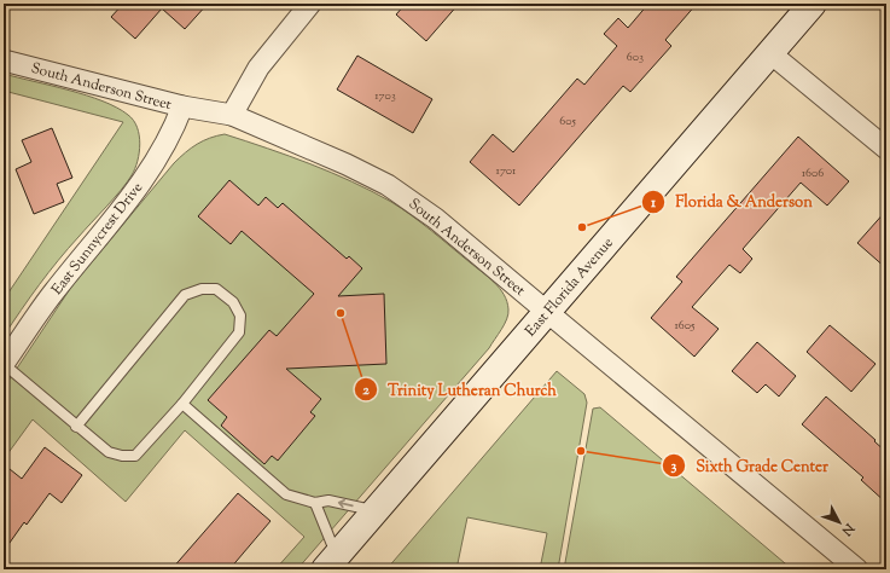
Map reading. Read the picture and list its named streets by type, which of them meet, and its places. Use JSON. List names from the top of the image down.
{
  "streets": {
    "main road": ["East Florida Avenue"],
    "street": ["South Anderson Street", "East Sunnycrest Drive"]
  },
  "crossings": [
    ["South Anderson Street", "East Sunnycrest Drive"],
    ["South Anderson Street", "East Florida Avenue"]
  ],
  "places": ["Florida & Anderson", "Trinity Lutheran Church", "Sixth Grade Center"],
  "house_numbers": [
    "603",
    "1703",
    "605",
    "1701",
    "1606",
    "1605"
  ],
  "north": "bottom right"
}
